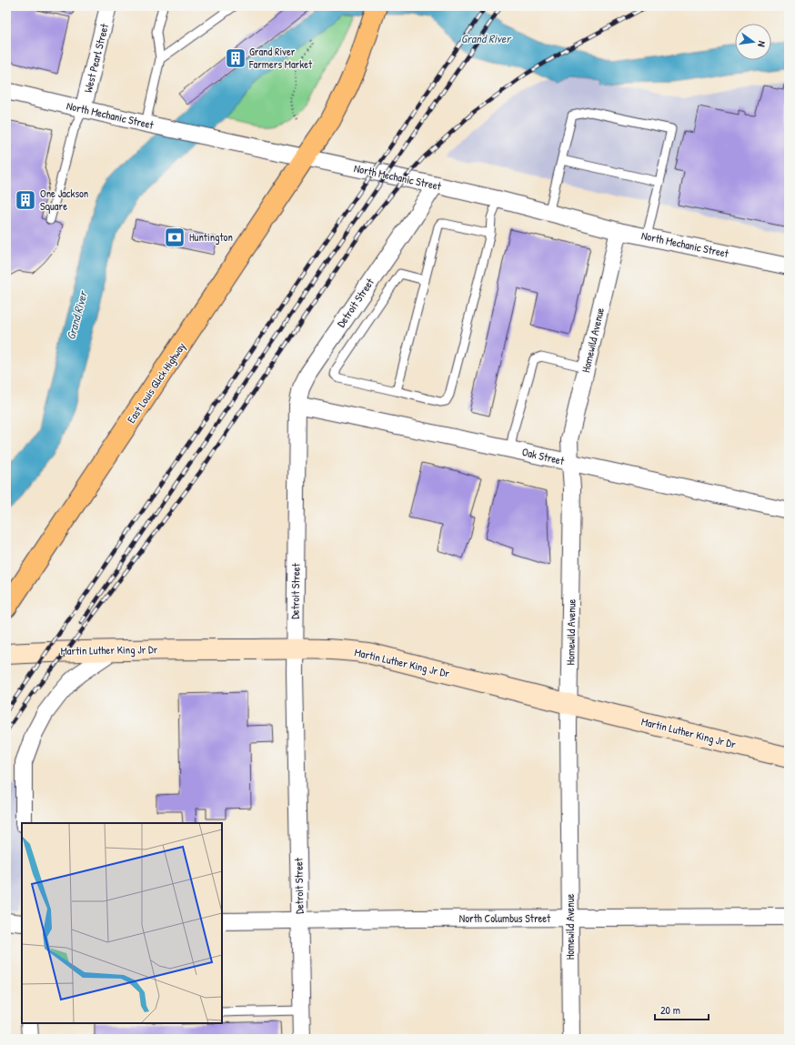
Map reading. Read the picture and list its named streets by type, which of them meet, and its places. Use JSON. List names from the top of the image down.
{
  "streets": {
    "main road": ["East Louis Glick Highway"],
    "street": [
      "West Pearl Street",
      "North Mechanic Street",
      "Detroit Street",
      "Homewild Avenue",
      "Oak Street",
      "Martin Luther King Jr Dr",
      "North Columbus Street"
    ]
  },
  "crossings": [
    ["West Pearl Street", "North Mechanic Street"],
    ["North Mechanic Street", "Detroit Street"],
    ["North Mechanic Street", "Homewild Avenue"],
    ["North Mechanic Street", "East Louis Glick Highway"],
    ["Detroit Street", "Oak Street"],
    ["Detroit Street", "Martin Luther King Jr Dr"],
    ["Detroit Street", "North Columbus Street"],
    ["Homewild Avenue", "Oak Street"],
    ["Homewild Avenue", "Martin Luther King Jr Dr"],
    ["Homewild Avenue", "North Columbus Street"]
  ],
  "water": ["Grand River"],
  "places": {
    "building": ["Grand River Farmers Market", "One Jackson Square"],
    "bank": ["Huntington"]
  },
  "scale_bar": "20 m",
  "north": "right"
}
